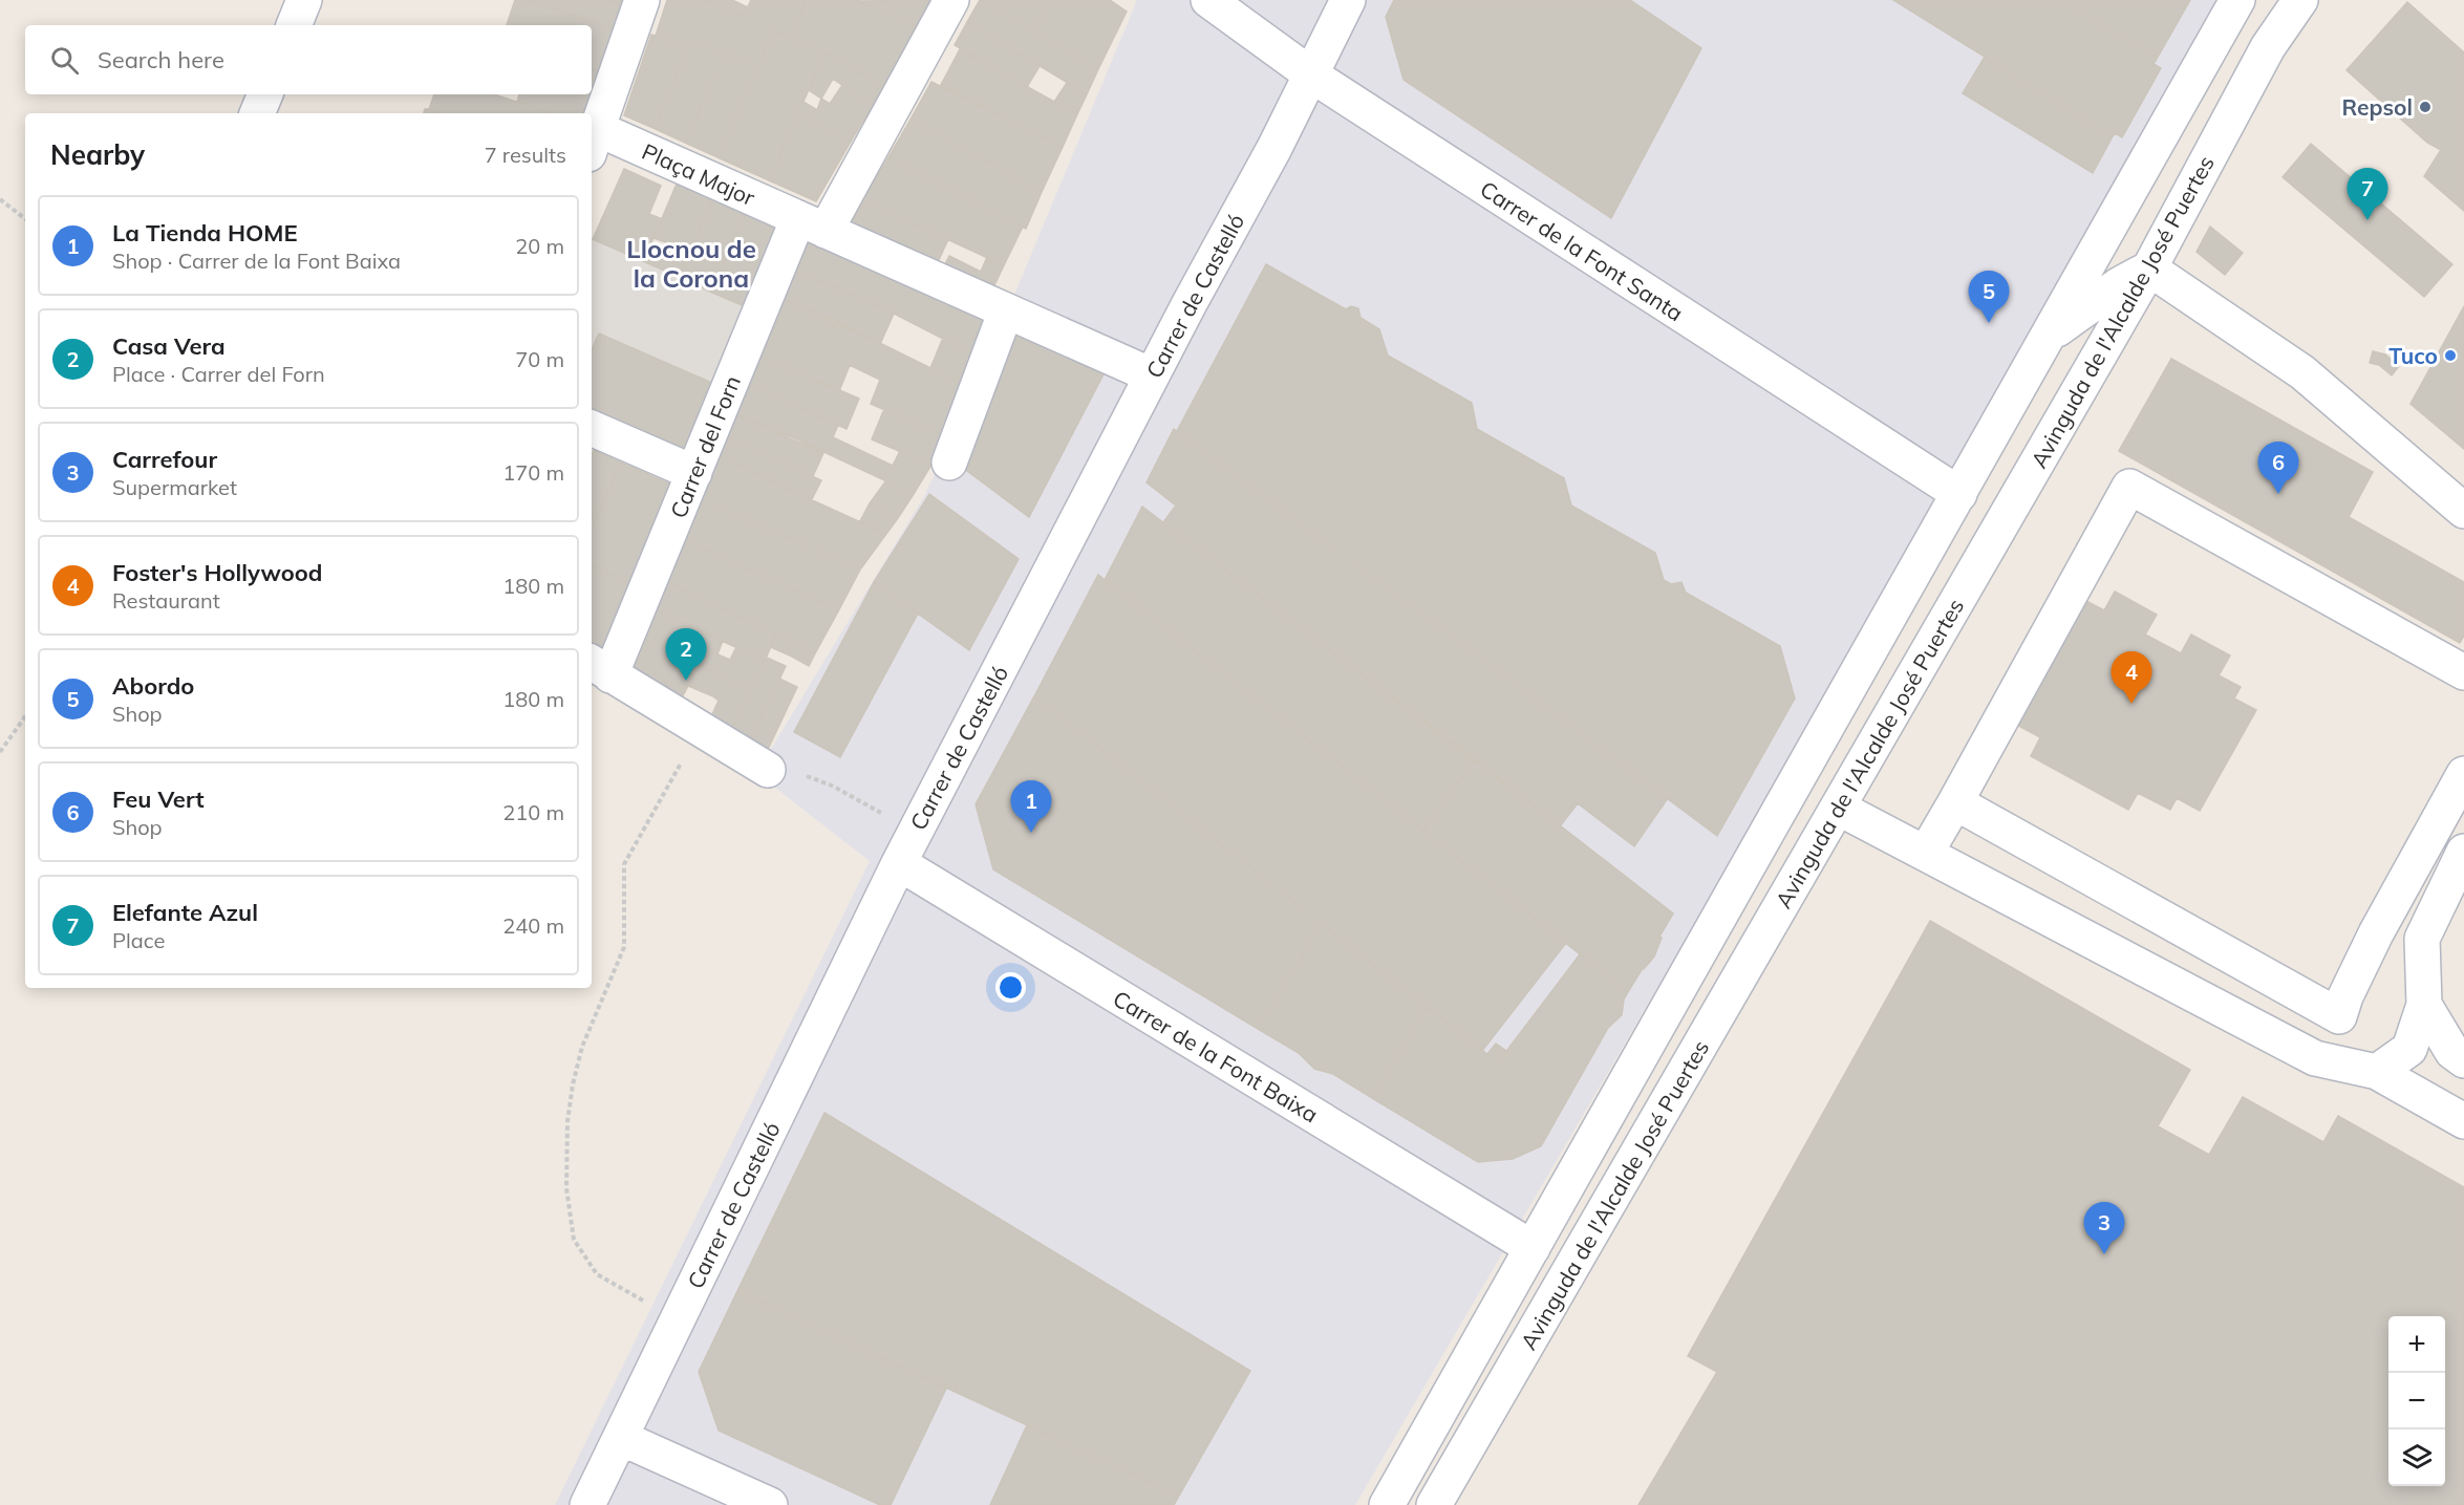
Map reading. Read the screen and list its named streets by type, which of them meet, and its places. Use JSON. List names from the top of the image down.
{
  "streets": {
    "street": [
      "Plaça Major",
      "Carrer de la Font Santa",
      "Carrer de Castelló",
      "Avinguda de l'Alcalde José Puertes",
      "Carrer del Forn",
      "Carrer de la Font Baixa"
    ]
  },
  "crossings": [
    ["Plaça Major", "Carrer de Castelló"],
    ["Plaça Major", "Carrer del Forn"],
    ["Carrer de la Font Santa", "Carrer de Castelló"],
    ["Carrer de la Font Santa", "Avinguda de l'Alcalde José Puertes"],
    ["Carrer de Castelló", "Carrer de la Font Baixa"],
    ["Avinguda de l'Alcalde José Puertes", "Carrer de la Font Baixa"]
  ],
  "districts": ["Llocnou de la Corona"],
  "places": ["Repsol", "Tuco"],
  "page": {
    "search": "Search here",
    "heading": ["Nearby", "7 results"],
    "pins": [
      "7",
      "5",
      "6",
      "2",
      "4",
      "1",
      "3"
    ],
    "list": [
      {
        "mark": "1",
        "name": "La Tienda HOME",
        "note": "Shop · Carrer de la Font Baixa",
        "value": "20 m"
      },
      {
        "mark": "2",
        "name": "Casa Vera",
        "note": "Place · Carrer del Forn",
        "value": "70 m"
      },
      {
        "mark": "3",
        "name": "Carrefour",
        "note": "Supermarket",
        "value": "170 m"
      },
      {
        "mark": "4",
        "name": "Foster's Hollywood",
        "note": "Restaurant",
        "value": "180 m"
      },
      {
        "mark": "5",
        "name": "Abordo",
        "note": "Shop",
        "value": "180 m"
      },
      {
        "mark": "6",
        "name": "Feu Vert",
        "note": "Shop",
        "value": "210 m"
      },
      {
        "mark": "7",
        "name": "Elefante Azul",
        "note": "Place",
        "value": "240 m"
      }
    ],
    "map_buttons": ["+", "−"]
  }
}
